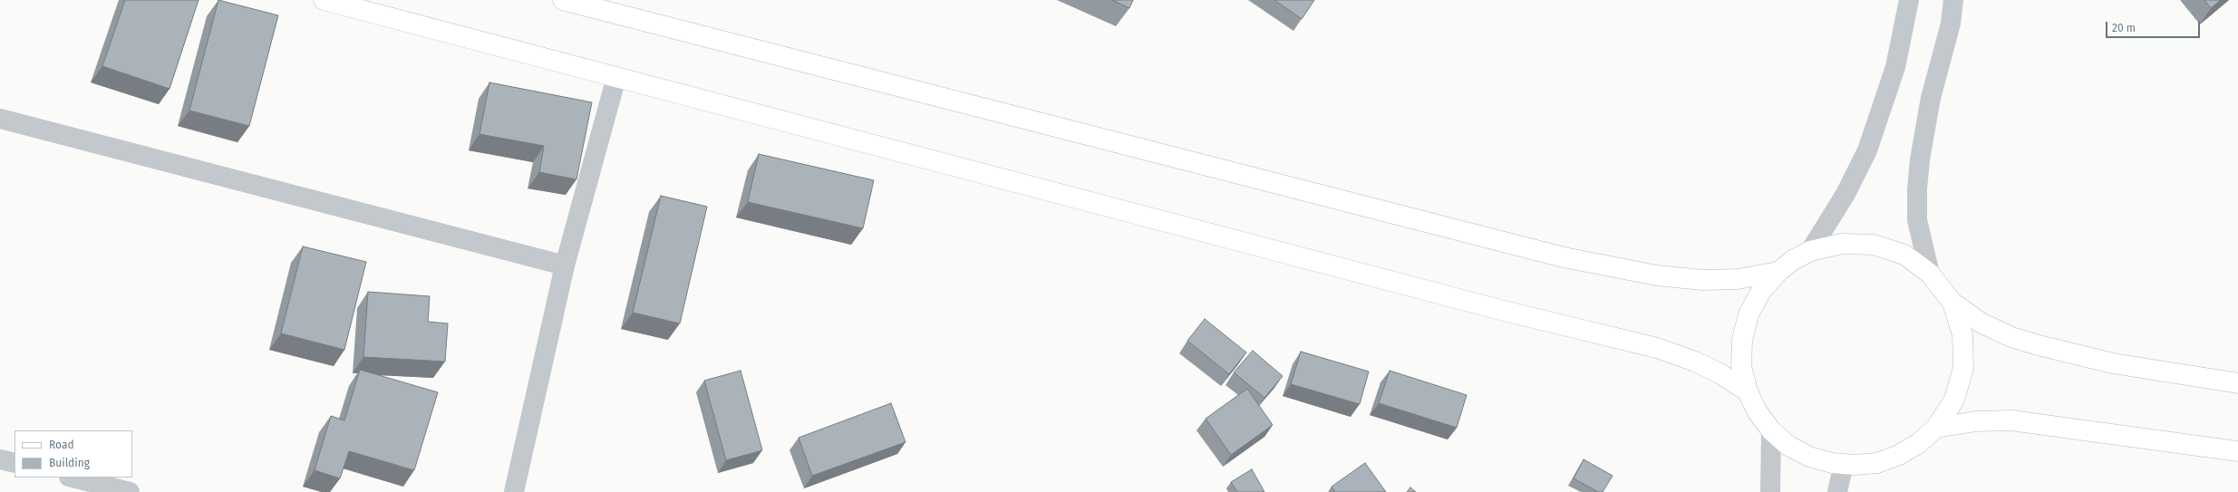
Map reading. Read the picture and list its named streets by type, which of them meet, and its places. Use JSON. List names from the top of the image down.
{
  "legend": ["Road", "Building"],
  "scale_bar": "20 m"
}
